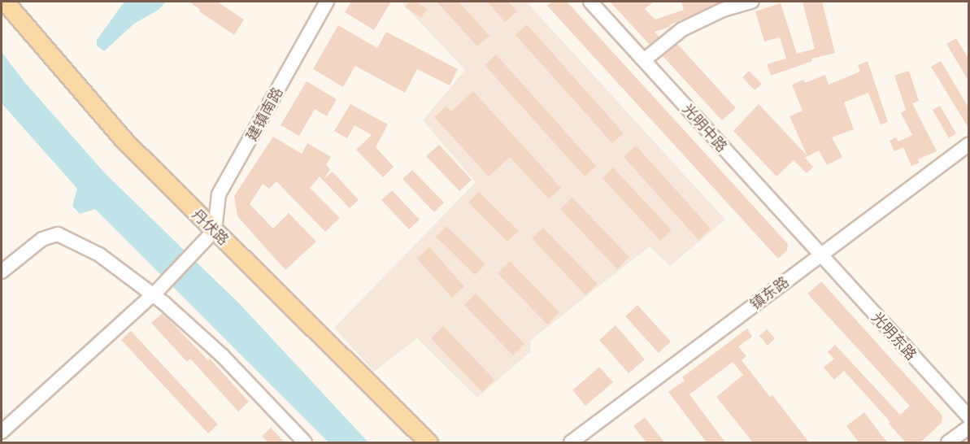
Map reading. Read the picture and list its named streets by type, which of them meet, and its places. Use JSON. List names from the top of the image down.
{
  "streets": {
    "main road": ["丹伏路"],
    "street": [
      "建镇南路",
      "光明中路",
      "镇东路",
      "光明东路"
    ]
  },
  "crossings": [
    ["建镇南路", "丹伏路"],
    ["光明中路", "镇东路"],
    ["光明中路", "光明东路"],
    ["镇东路", "光明东路"]
  ]
}
